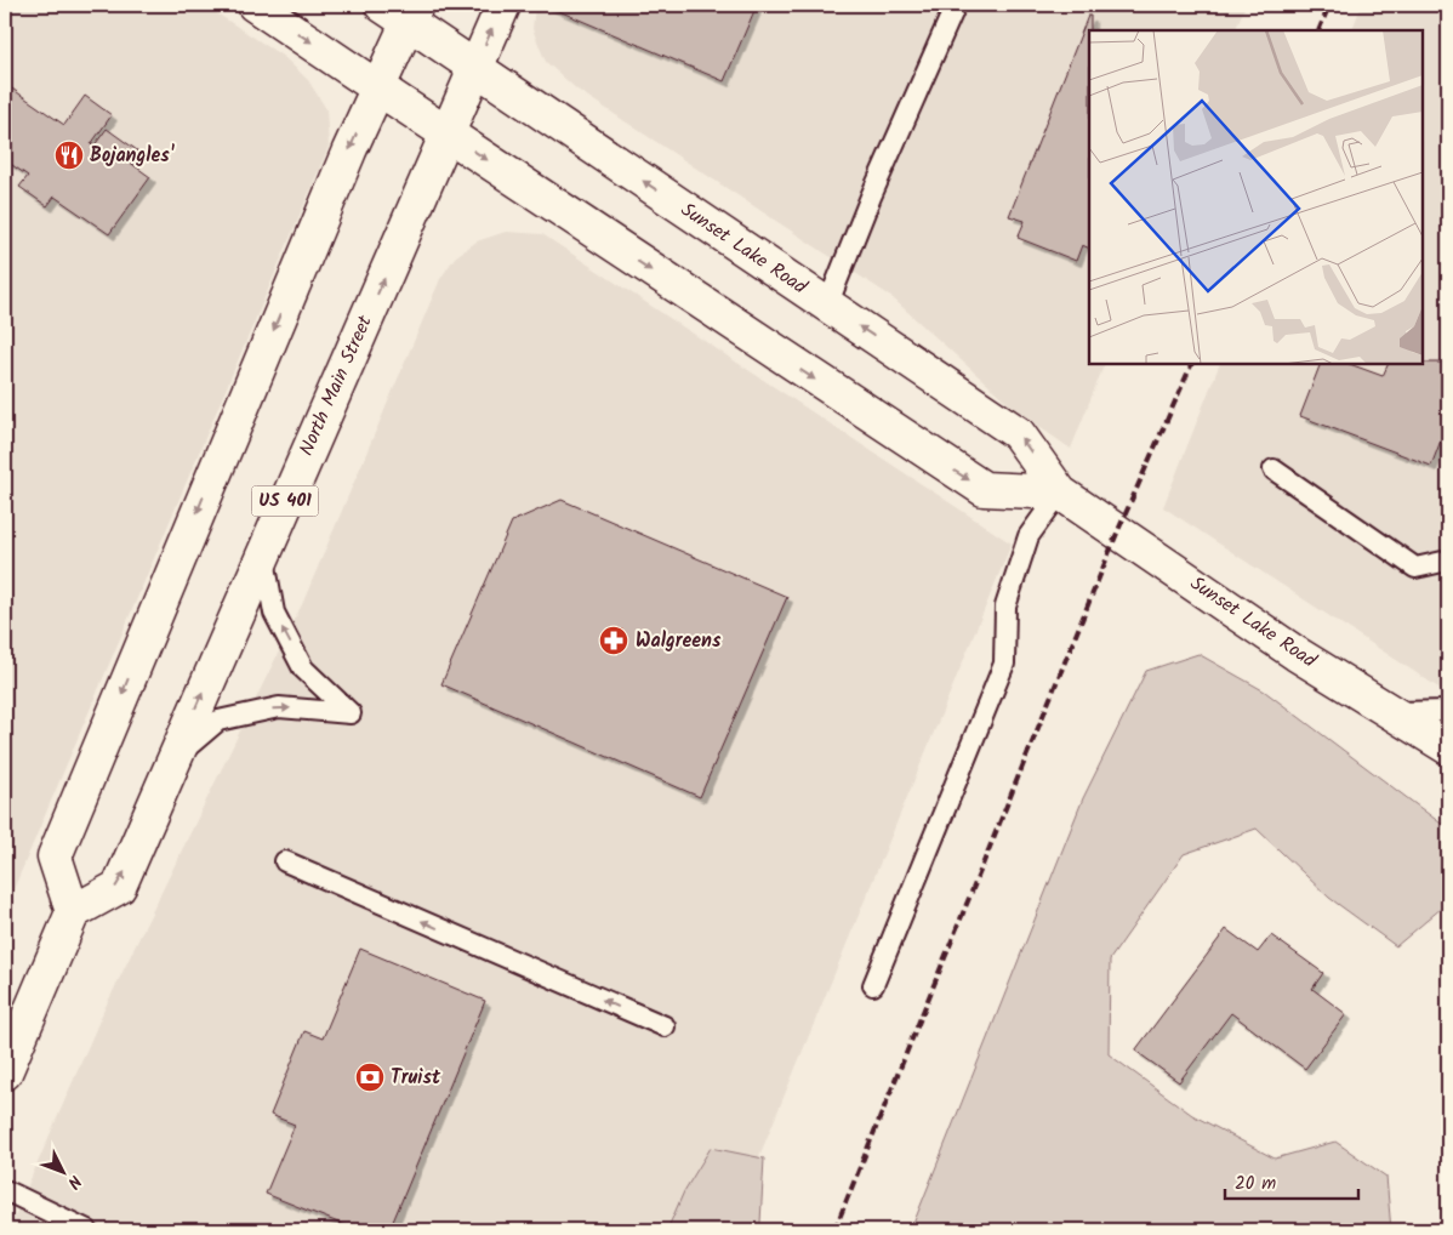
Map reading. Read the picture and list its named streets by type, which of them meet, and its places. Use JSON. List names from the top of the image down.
{
  "streets": {
    "main road": ["Sunset Lake Road", "North Main Street", "US 401"]
  },
  "crossings": [
    ["Sunset Lake Road", "North Main Street"]
  ],
  "places": {
    "restaurant": ["Bojangles'"],
    "pharmacy": ["Walgreens"],
    "bank": ["Truist"]
  },
  "scale_bar": "20 m",
  "north": "bottom right"
}
